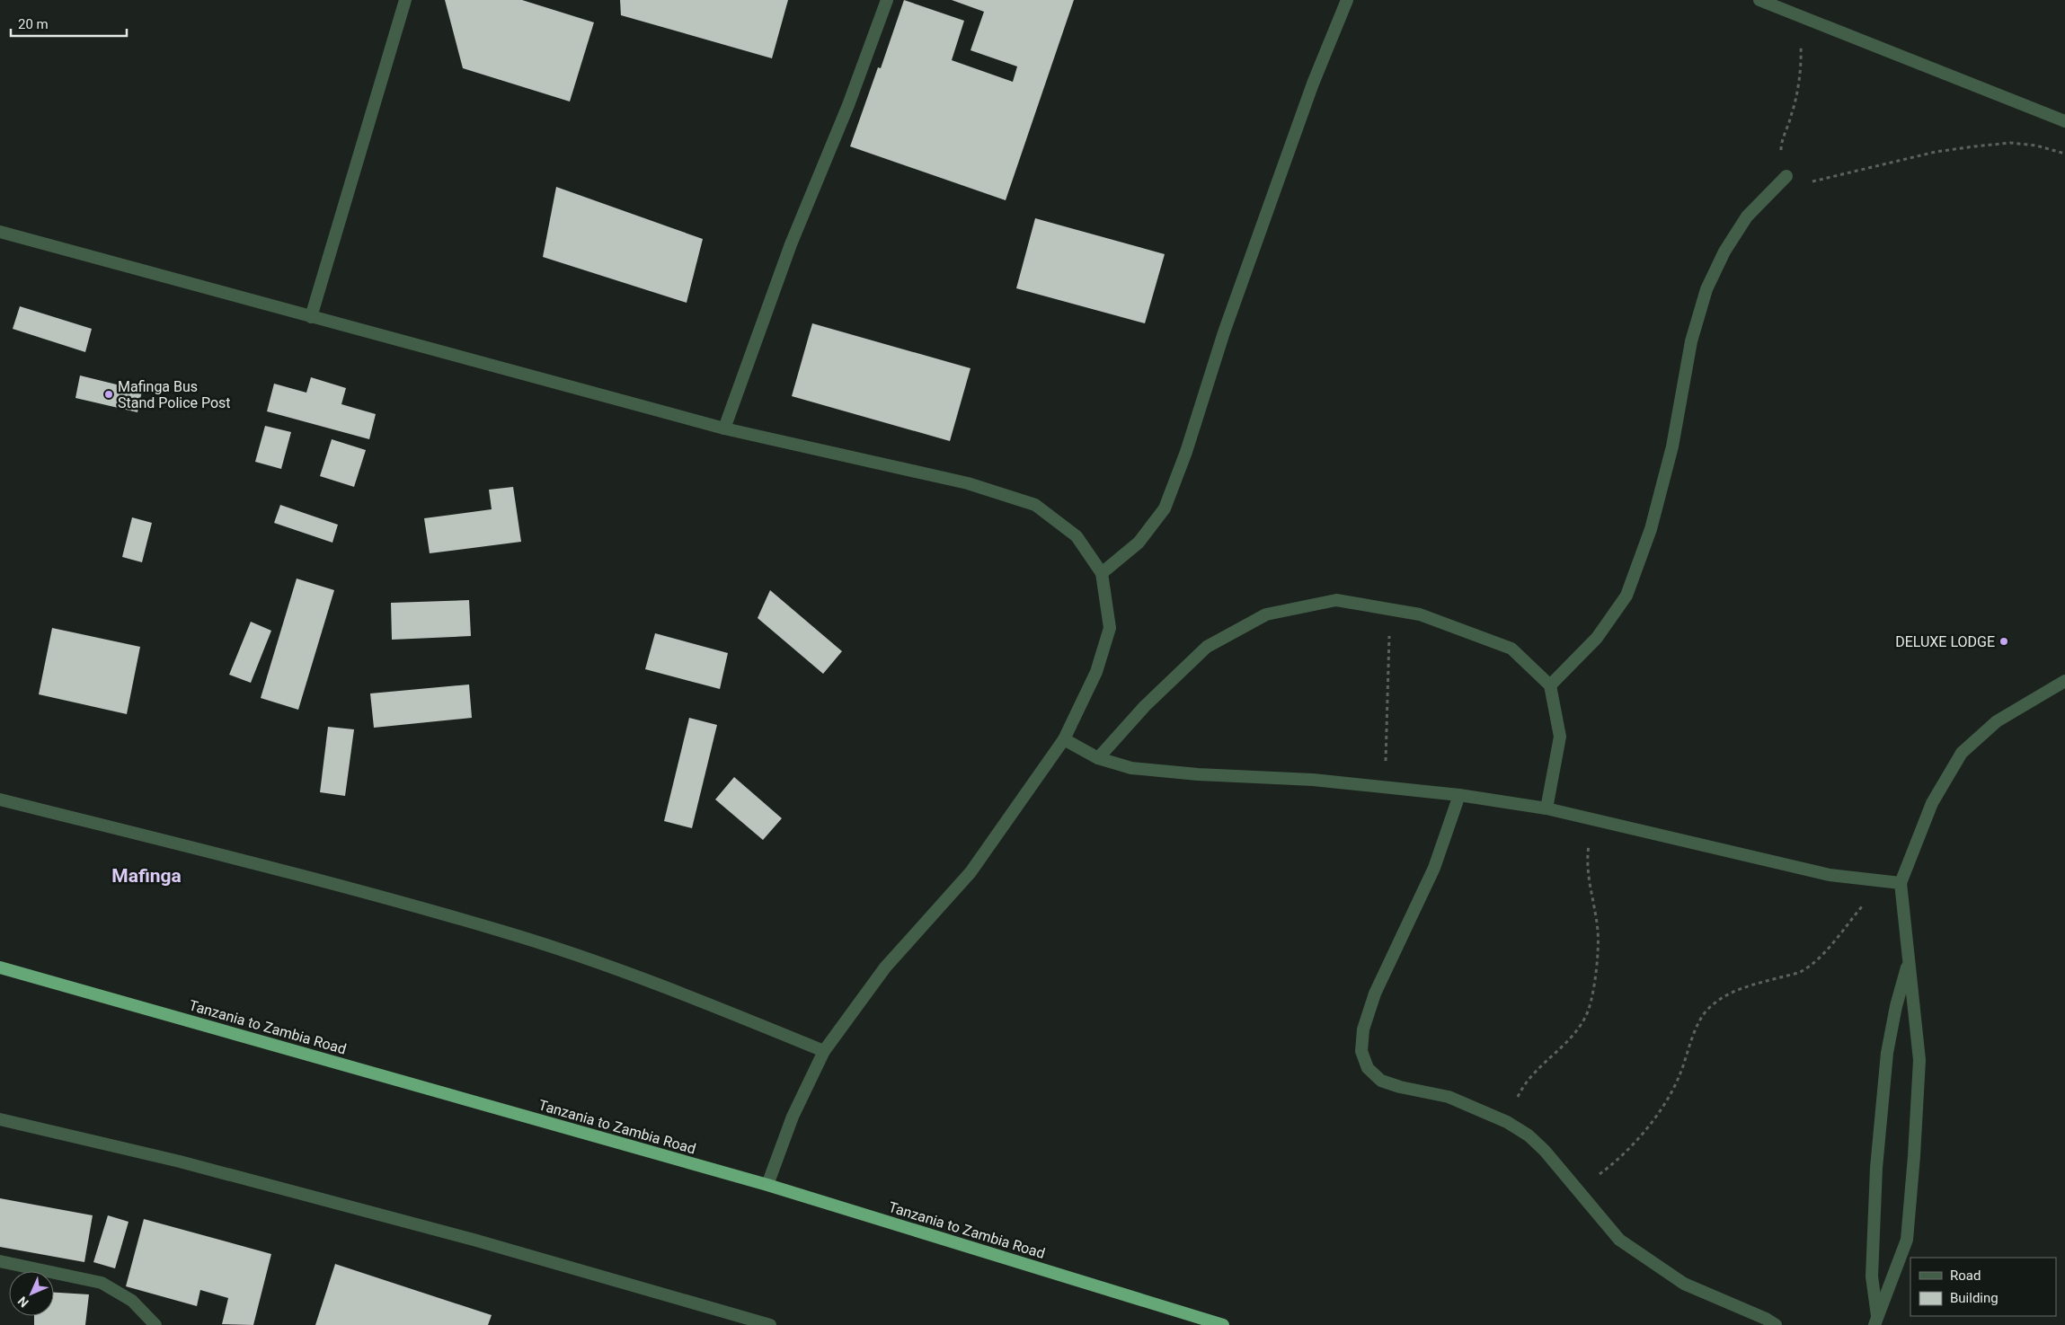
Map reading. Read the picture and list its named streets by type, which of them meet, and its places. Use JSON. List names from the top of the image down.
{
  "streets": {
    "highway": ["Tanzania to Zambia Road"]
  },
  "districts": ["Mafinga"],
  "places": ["Mafinga Bus Stand Police Post", "DELUXE LODGE"],
  "legend": ["Road", "Building"],
  "scale_bar": "20 m",
  "north": "bottom left"
}
